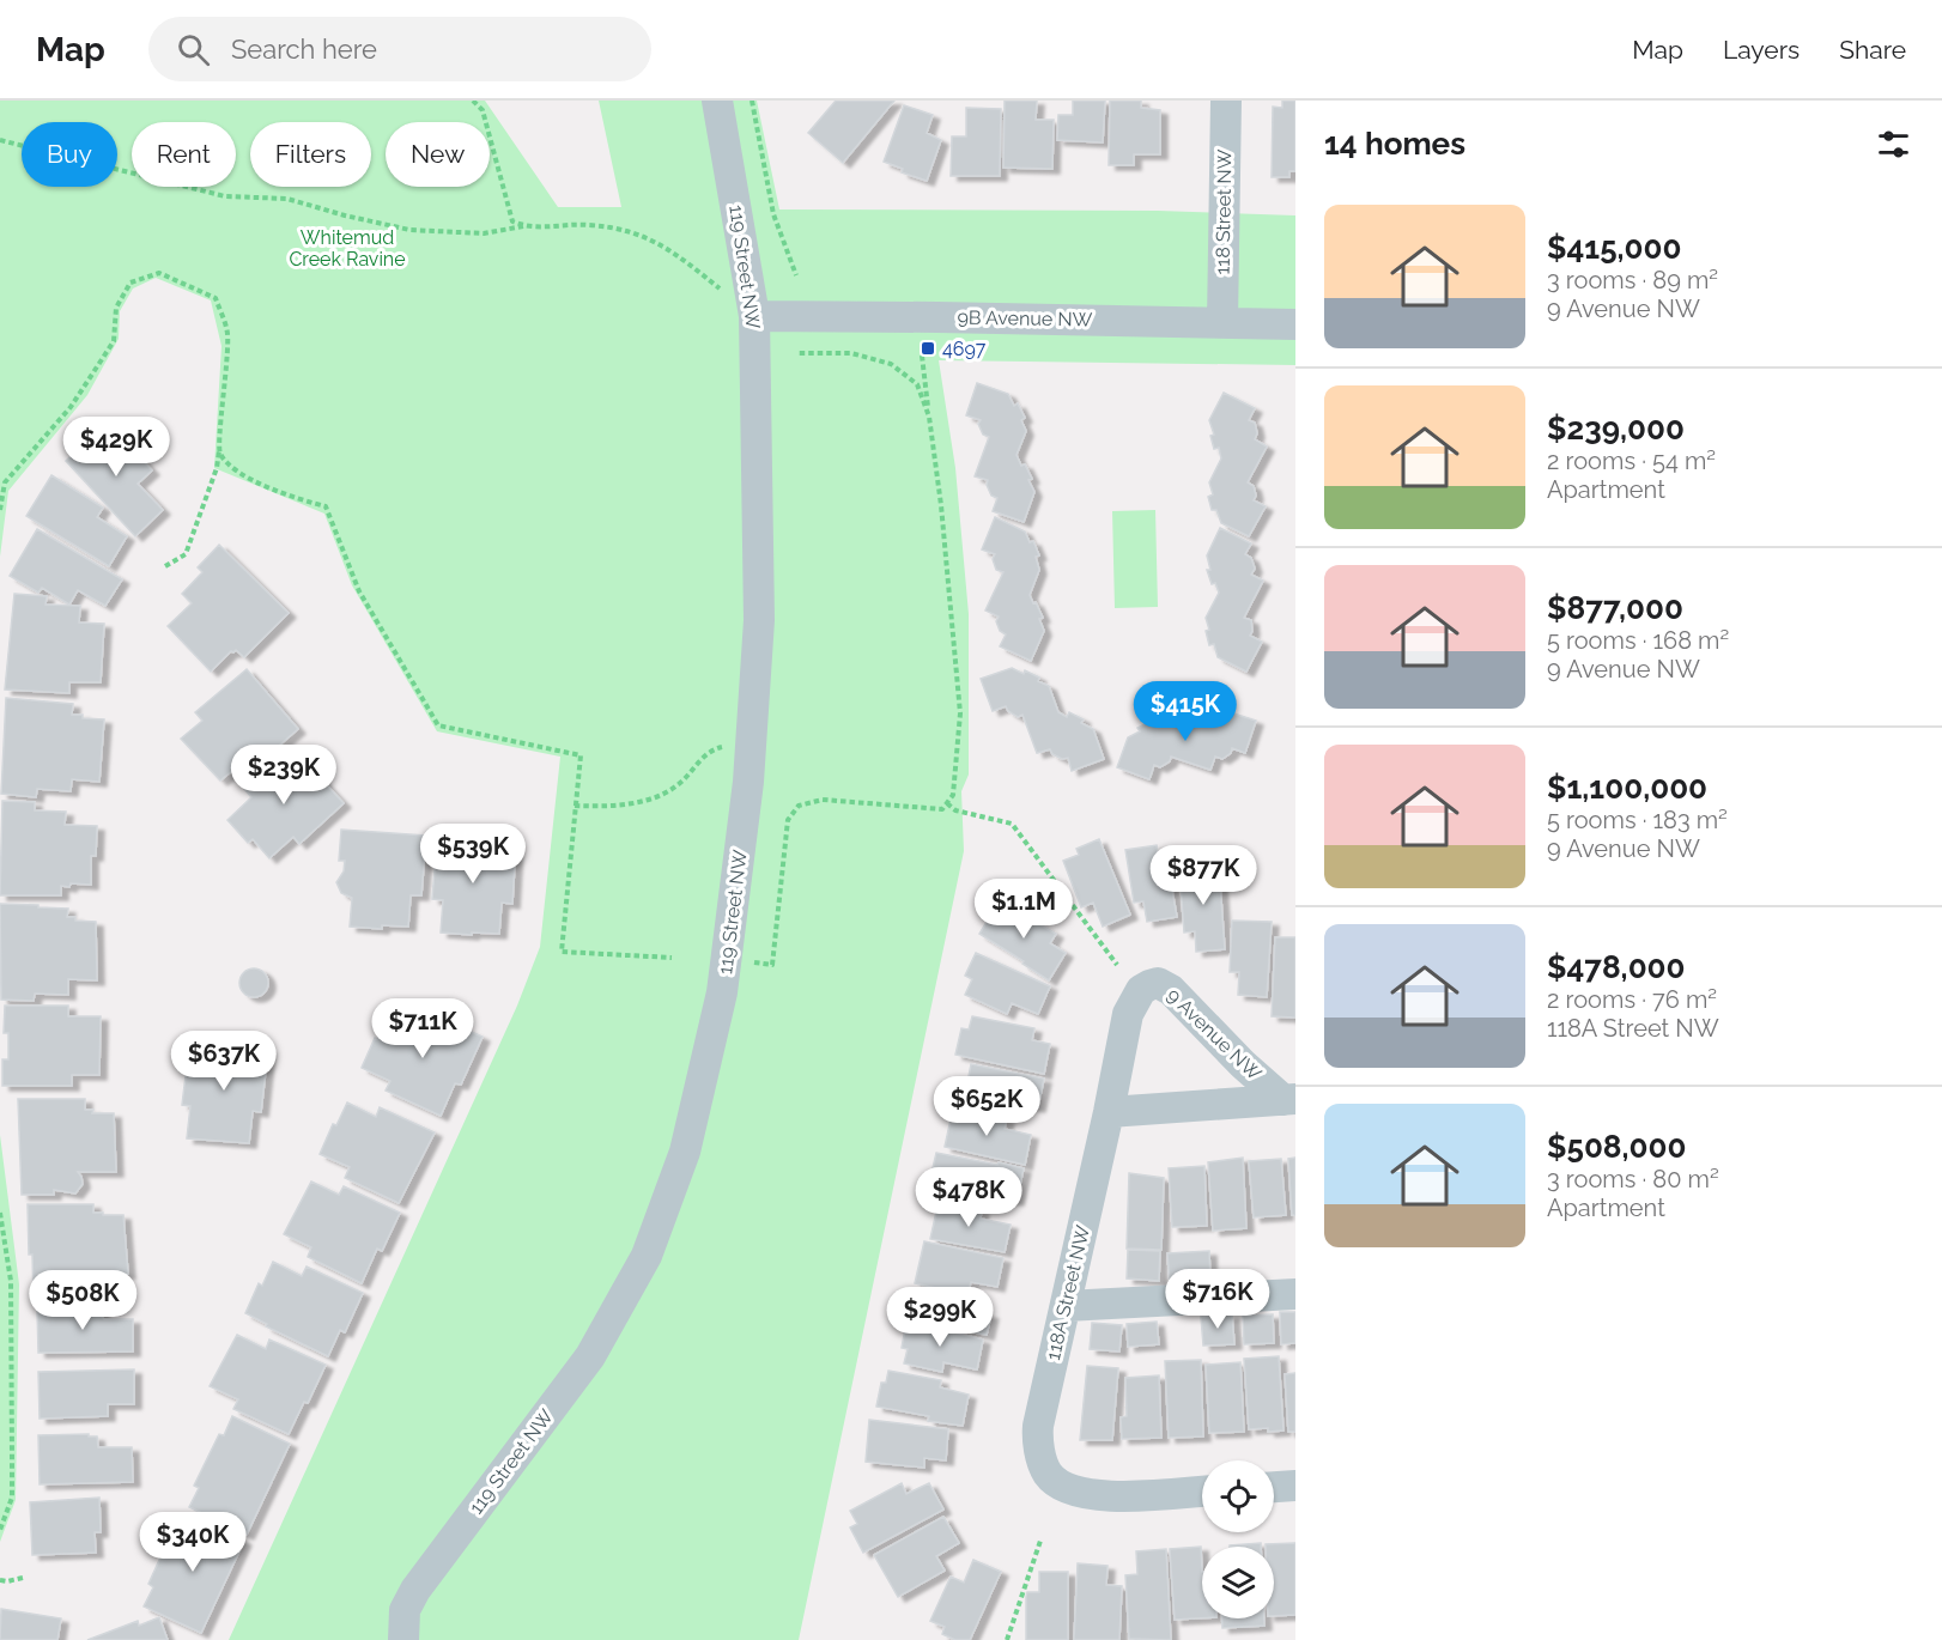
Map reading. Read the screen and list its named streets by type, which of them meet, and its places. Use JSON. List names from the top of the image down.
{
  "streets": {
    "street": [
      "118 Street NW",
      "119 Street NW",
      "9B Avenue NW",
      "9 Avenue NW",
      "118A Street NW"
    ]
  },
  "crossings": [
    ["118 Street NW", "9B Avenue NW"],
    ["119 Street NW", "9B Avenue NW"],
    ["9 Avenue NW", "118A Street NW"]
  ],
  "parks": ["Whitemud Creek Ravine"],
  "places": {
    "transit": ["4697"]
  },
  "page": {
    "header": "Map",
    "search": "Search here",
    "nav": ["Map", "Layers", "Share"],
    "heading": "14 homes",
    "chip": [
      "Buy",
      "Rent",
      "Filters",
      "New"
    ],
    "list": [
      {
        "name": "$415,000",
        "note": "3 rooms · 89 m² · 9 Avenue NW"
      },
      {
        "name": "$239,000",
        "note": "2 rooms · 54 m² · Apartment"
      },
      {
        "name": "$877,000",
        "note": "5 rooms · 168 m² · 9 Avenue NW"
      },
      {
        "name": "$1,100,000",
        "note": "5 rooms · 183 m² · 9 Avenue NW"
      },
      {
        "name": "$478,000",
        "note": "2 rooms · 76 m² · 118A Street NW"
      },
      {
        "name": "$508,000",
        "note": "3 rooms · 80 m² · Apartment"
      }
    ],
    "price": [
      "$429K",
      "$415K",
      "$239K",
      "$539K",
      "$877K",
      "$1.1M",
      "$711K",
      "$637K",
      "$652K",
      "$478K",
      "$716K",
      "$508K",
      "$299K",
      "$340K"
    ]
  }
}
